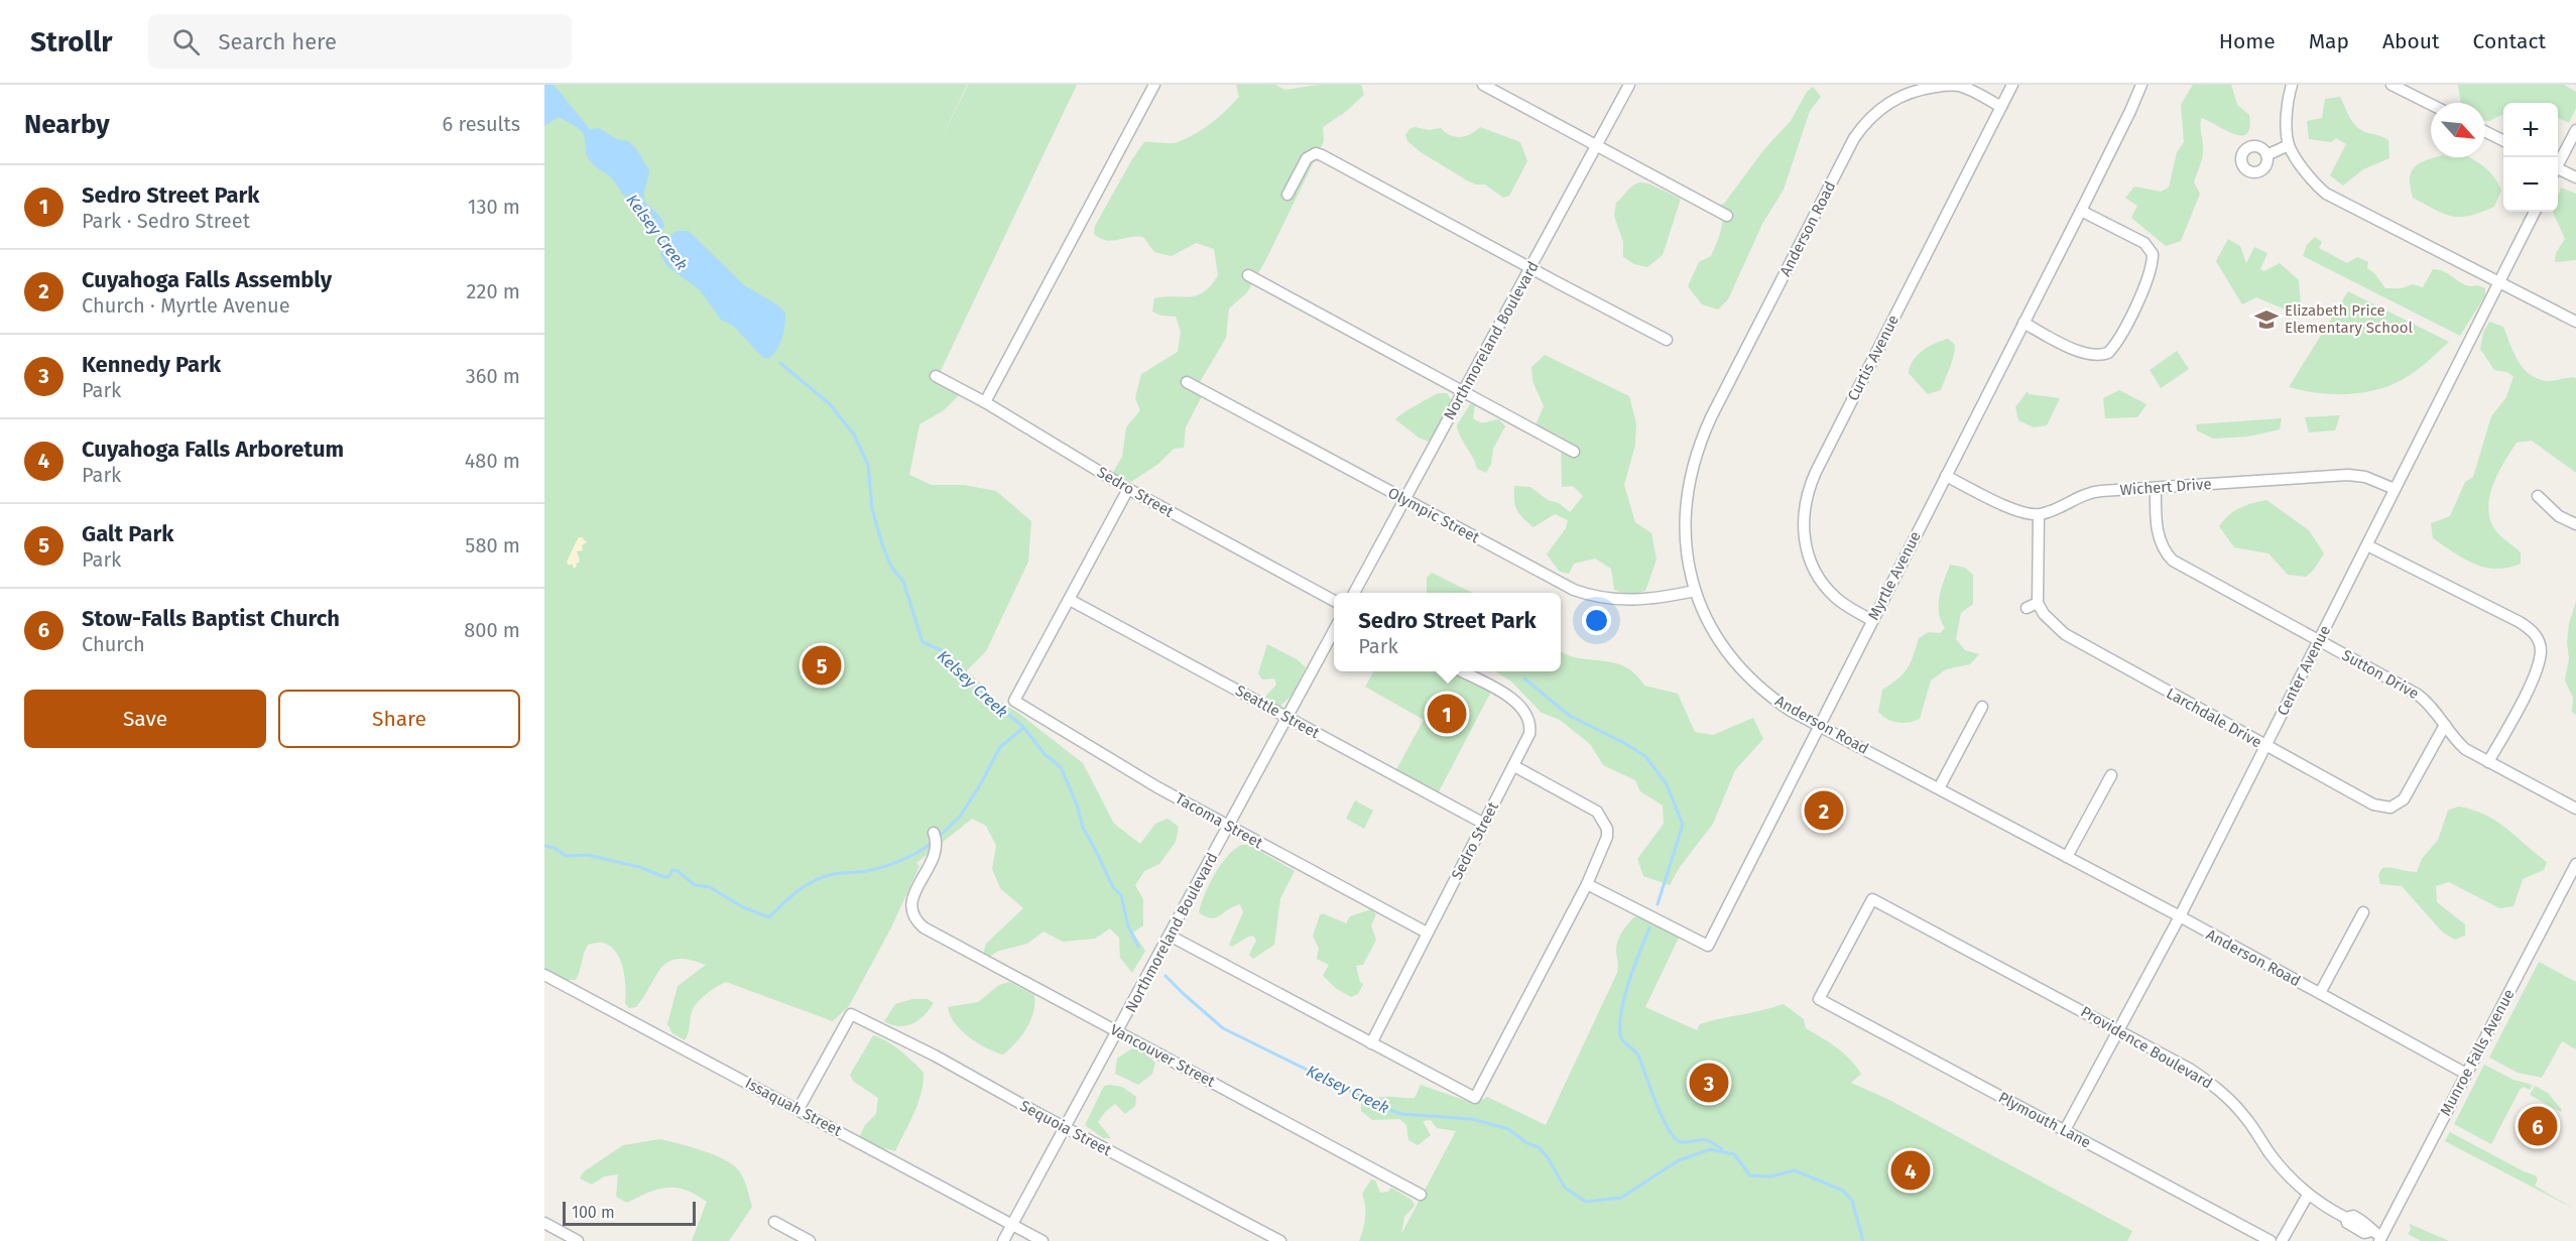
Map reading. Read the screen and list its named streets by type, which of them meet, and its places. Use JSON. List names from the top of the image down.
{
  "streets": {
    "street": [
      "Anderson Road",
      "Northmoreland Boulevard",
      "Curtis Avenue",
      "Wichert Drive",
      "Sedro Street",
      "Olympic Street",
      "Myrtle Avenue",
      "Center Avenue",
      "Sutton Drive",
      "Seattle Street",
      "Larchdale Drive",
      "Tacoma Street",
      "Providence Boulevard",
      "Munroe Falls Avenue",
      "Vancouver Street",
      "Issaquah Street",
      "Plymouth Lane",
      "Sequoia Street"
    ]
  },
  "crossings": [
    ["Anderson Road", "Curtis Avenue"],
    ["Anderson Road", "Olympic Street"],
    ["Anderson Road", "Myrtle Avenue"],
    ["Anderson Road", "Center Avenue"],
    ["Anderson Road", "Munroe Falls Avenue"],
    ["Northmoreland Boulevard", "Olympic Street"],
    ["Northmoreland Boulevard", "Seattle Street"],
    ["Northmoreland Boulevard", "Tacoma Street"],
    ["Northmoreland Boulevard", "Vancouver Street"],
    ["Northmoreland Boulevard", "Issaquah Street"],
    ["Northmoreland Boulevard", "Sequoia Street"],
    ["Curtis Avenue", "Myrtle Avenue"],
    ["Wichert Drive", "Center Avenue"],
    ["Wichert Drive", "Sutton Drive"],
    ["Sedro Street", "Seattle Street"],
    ["Sedro Street", "Tacoma Street"],
    ["Center Avenue", "Sutton Drive"],
    ["Center Avenue", "Larchdale Drive"],
    ["Center Avenue", "Providence Boulevard"],
    ["Center Avenue", "Plymouth Lane"],
    ["Sutton Drive", "Larchdale Drive"],
    ["Seattle Street", "Tacoma Street"],
    ["Providence Boulevard", "Munroe Falls Avenue"],
    ["Providence Boulevard", "Plymouth Lane"],
    ["Issaquah Street", "Sequoia Street"]
  ],
  "water": ["Kelsey Creek"],
  "places": {
    "school or university": ["Elizabeth Price Elementary School"]
  },
  "scale_bar": "100 m",
  "north": "bottom right",
  "page": {
    "header": "Strollr",
    "search": "Search here",
    "nav": [
      "Home",
      "Map",
      "About",
      "Contact"
    ],
    "heading": ["Nearby", "6 results"],
    "map_buttons": ["+", "−"],
    "list": [
      {
        "mark": "1",
        "name": "Sedro Street Park",
        "note": "Park · Sedro Street",
        "value": "130 m"
      },
      {
        "mark": "2",
        "name": "Cuyahoga Falls Assembly",
        "note": "Church · Myrtle Avenue",
        "value": "220 m"
      },
      {
        "mark": "3",
        "name": "Kennedy Park",
        "note": "Park",
        "value": "360 m"
      },
      {
        "mark": "4",
        "name": "Cuyahoga Falls Arboretum",
        "note": "Park",
        "value": "480 m"
      },
      {
        "mark": "5",
        "name": "Galt Park",
        "note": "Park",
        "value": "580 m"
      },
      {
        "mark": "6",
        "name": "Stow-Falls Baptist Church",
        "note": "Church",
        "value": "800 m"
      }
    ],
    "popup": ["Sedro Street Park", "Park"],
    "pins": [
      "5",
      "1",
      "2",
      "3",
      "6",
      "4"
    ],
    "buttons": ["Save", "Share"],
    "scale": "100 m"
  }
}
